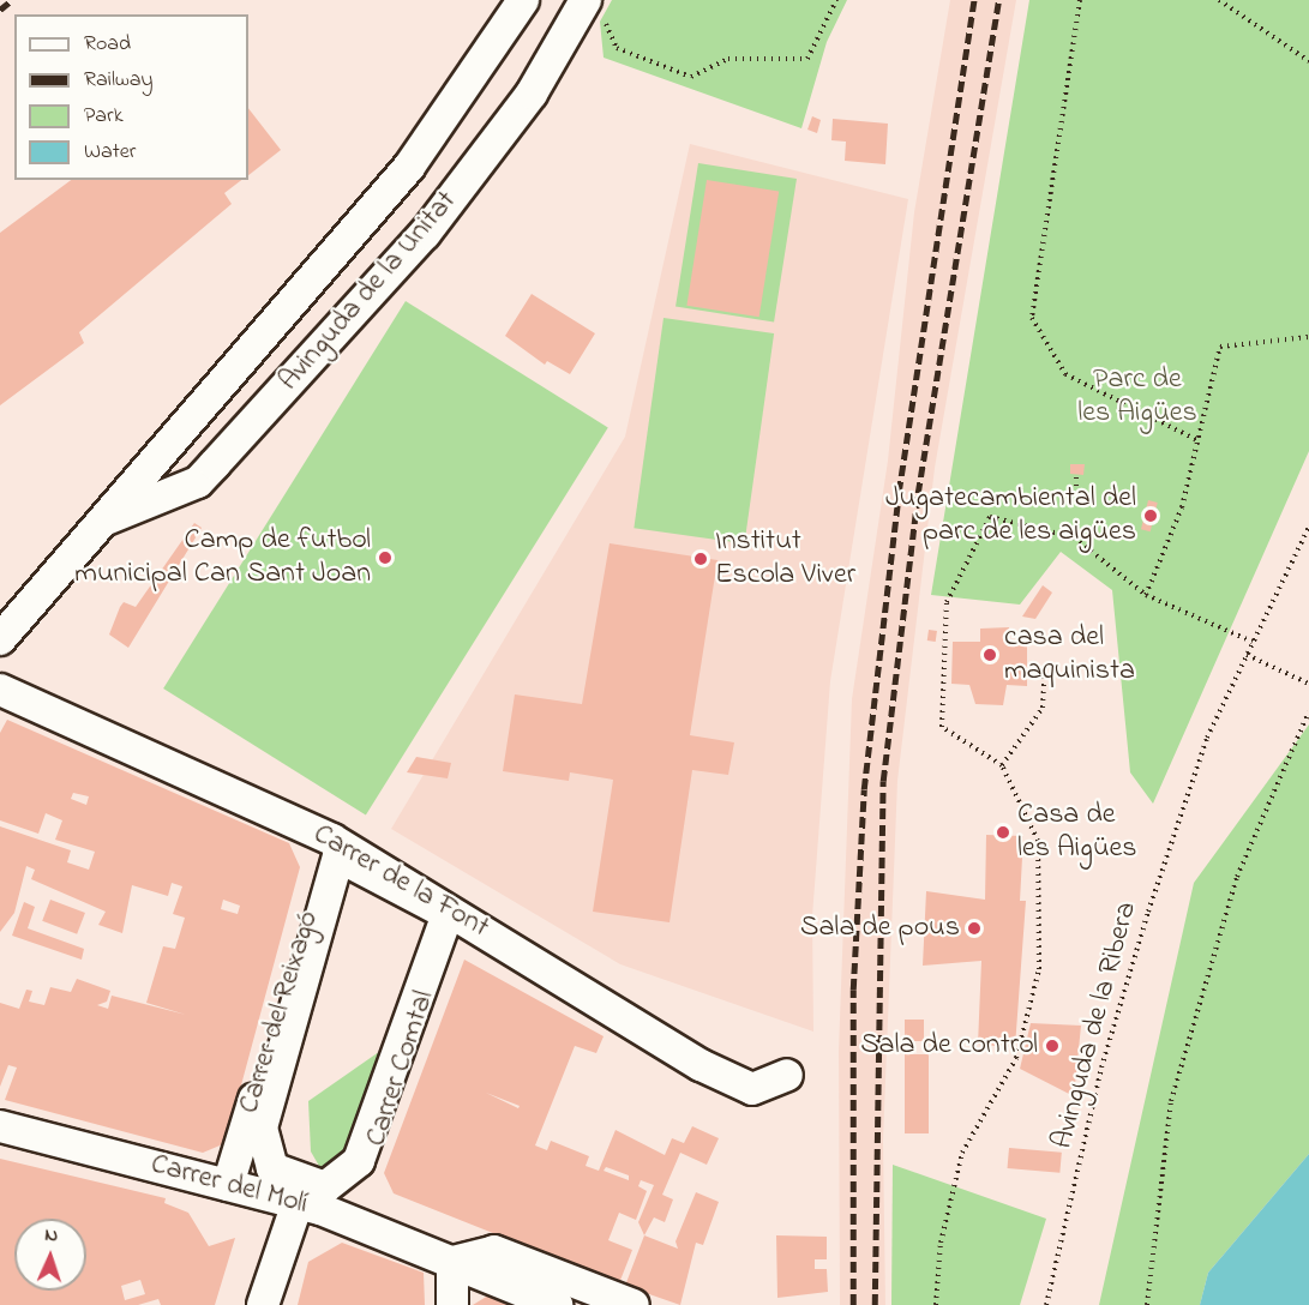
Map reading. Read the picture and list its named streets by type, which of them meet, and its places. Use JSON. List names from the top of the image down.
{
  "streets": {
    "street": [
      "Avinguda de la Unitat",
      "Carrer de la Font",
      "Carrer del Reixagó",
      "Carrer Comtal",
      "Carrer del Molí"
    ],
    "path": ["Avinguda de la Ribera"]
  },
  "crossings": [
    ["Carrer de la Font", "Carrer del Reixagó"],
    ["Carrer de la Font", "Carrer Comtal"],
    ["Carrer del Reixagó", "Carrer del Molí"],
    ["Carrer Comtal", "Carrer del Molí"]
  ],
  "parks": ["Parc de les Aigües"],
  "places": [
    "Jugatecambiental del parc de les aigües",
    "Camp de futbol municipal Can Sant Joan",
    "Institut Escola Viver",
    "casa del maquinista",
    "Casa de les Aigües",
    "Sala de pous",
    "Sala de control"
  ],
  "legend": [
    "Road",
    "Railway",
    "Park",
    "Water"
  ],
  "north": "top"
}
